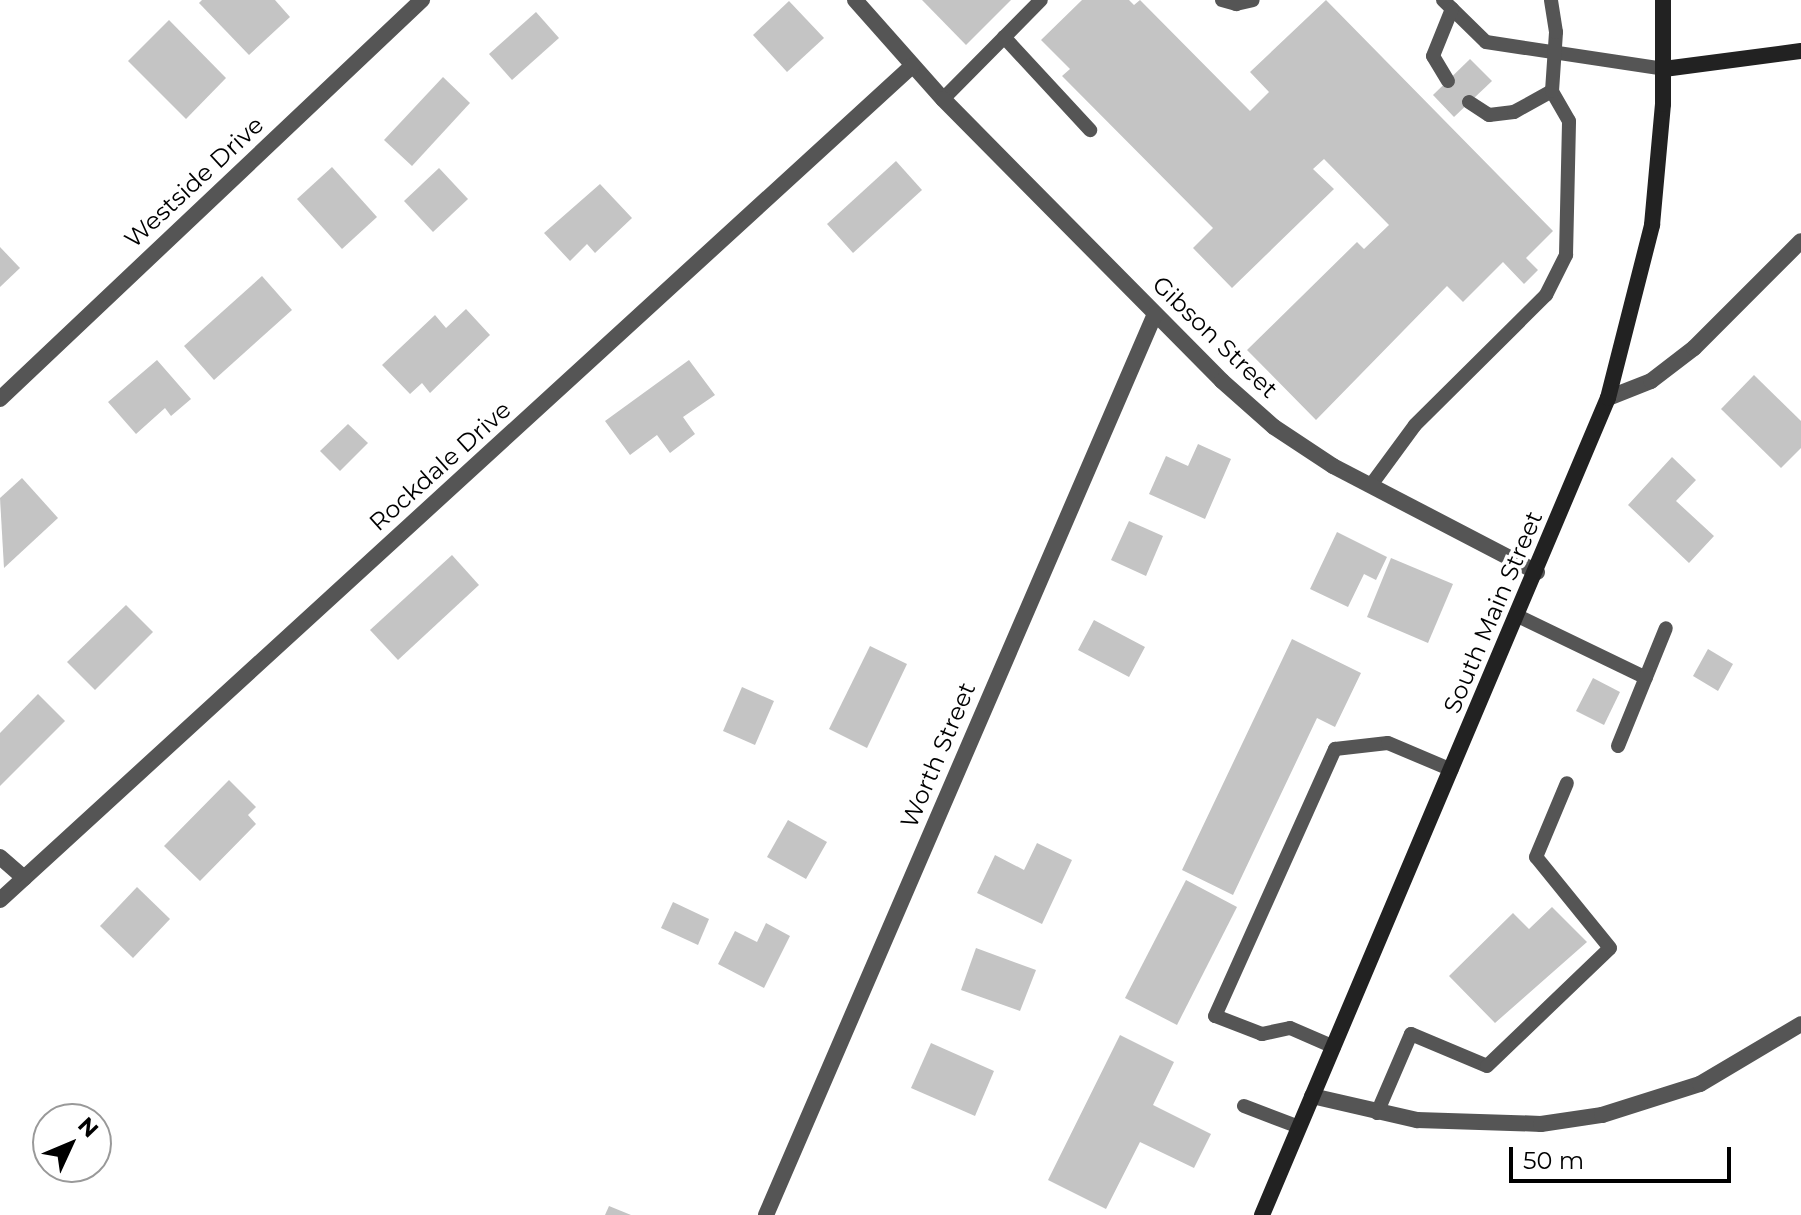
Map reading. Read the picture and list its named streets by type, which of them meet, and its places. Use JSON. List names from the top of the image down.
{
  "streets": {
    "main road": ["South Main Street"],
    "street": [
      "Westside Drive",
      "Gibson Street",
      "Rockdale Drive",
      "Worth Street"
    ]
  },
  "crossings": [
    ["Gibson Street", "Rockdale Drive"],
    ["Gibson Street", "South Main Street"],
    ["Gibson Street", "Worth Street"]
  ],
  "scale_bar": "50 m",
  "north": "top right"
}
